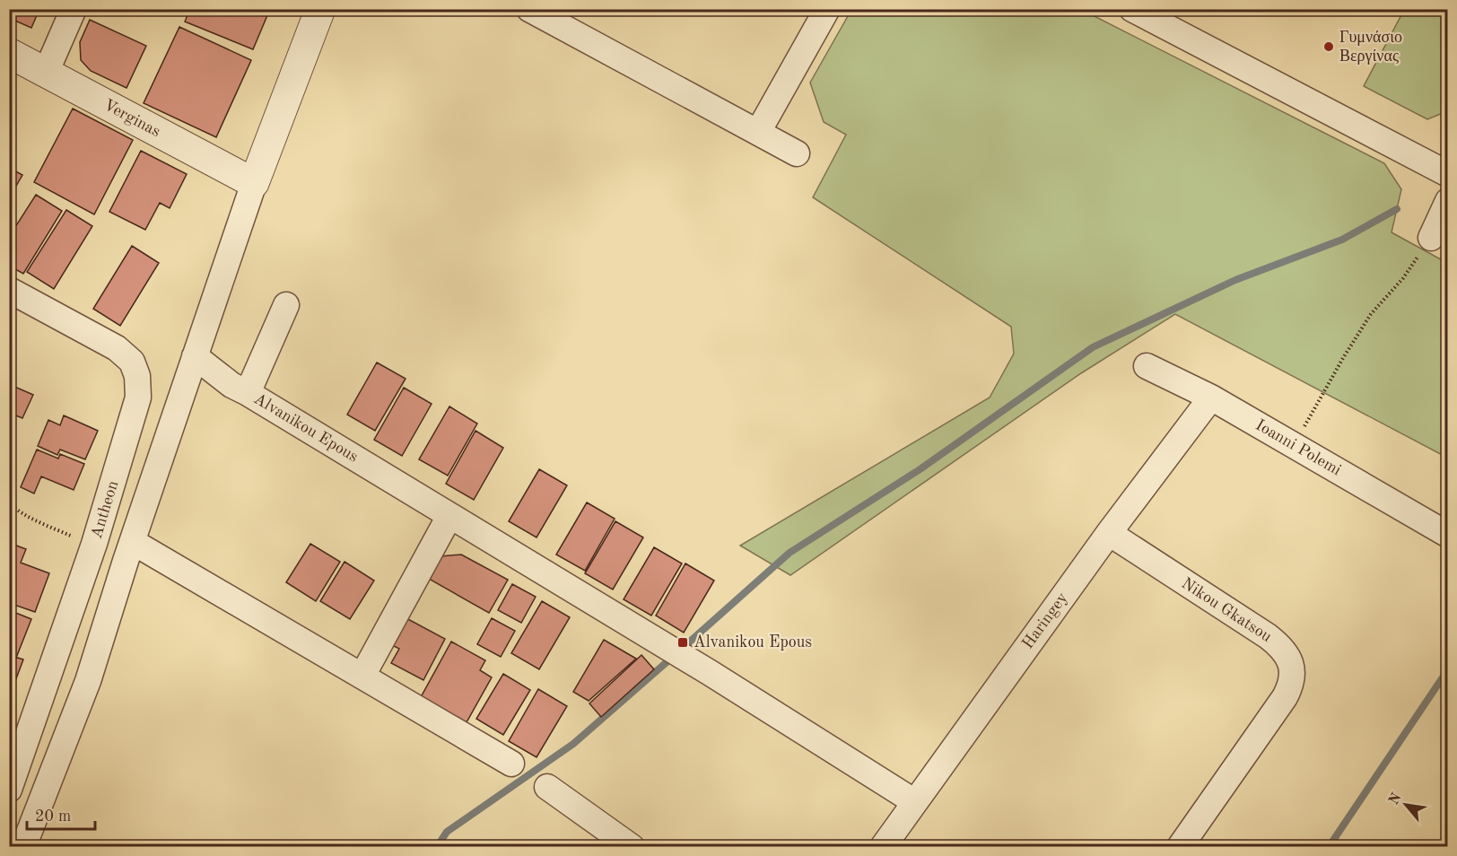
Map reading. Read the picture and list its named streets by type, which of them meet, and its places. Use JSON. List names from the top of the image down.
{
  "streets": {
    "street": [
      "Verginas",
      "Alvanikou Epous",
      "Ioanni Polemi",
      "Antheon",
      "Nikou Gkatsou",
      "Haringey"
    ]
  },
  "crossings": [
    ["Alvanikou Epous", "Haringey"],
    ["Ioanni Polemi", "Haringey"],
    ["Nikou Gkatsou", "Haringey"]
  ],
  "places": {
    "other": ["Γυμνάσιο Βεργίνας"],
    "transit": ["Alvanikou Epous"]
  },
  "scale_bar": "20 m",
  "north": "top left"
}
